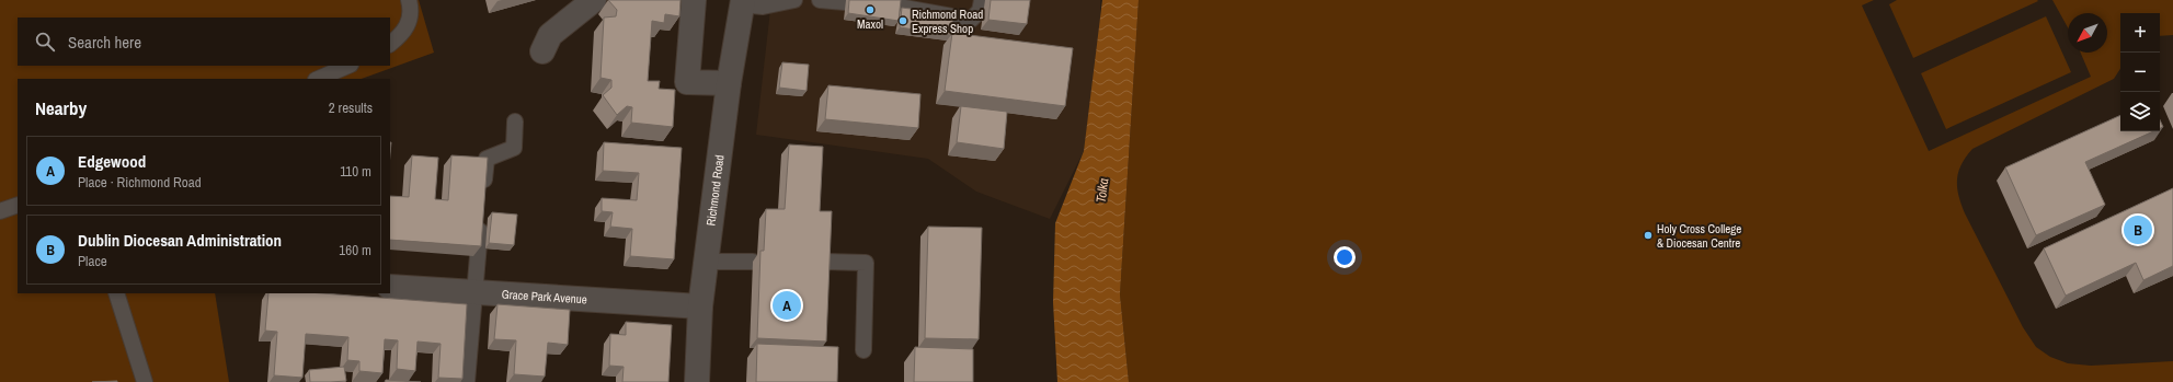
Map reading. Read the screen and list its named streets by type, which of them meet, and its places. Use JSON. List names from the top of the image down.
{
  "streets": {
    "street": ["Richmond Road", "Grace Park Avenue"]
  },
  "crossings": [
    ["Richmond Road", "Grace Park Avenue"]
  ],
  "water": ["Tolka"],
  "places": ["Maxol", "Richmond Road Express Shop", "Holy Cross College & Diocesan Centre"],
  "north": "bottom left",
  "page": {
    "map_buttons": ["+", "−"],
    "search": "Search here",
    "heading": ["Nearby", "2 results"],
    "list": [
      {
        "mark": "A",
        "name": "Edgewood",
        "note": "Place · Richmond Road",
        "value": "110 m"
      },
      {
        "mark": "B",
        "name": "Dublin Diocesan Administration",
        "note": "Place",
        "value": "160 m"
      }
    ],
    "pins": ["B", "A"]
  }
}
